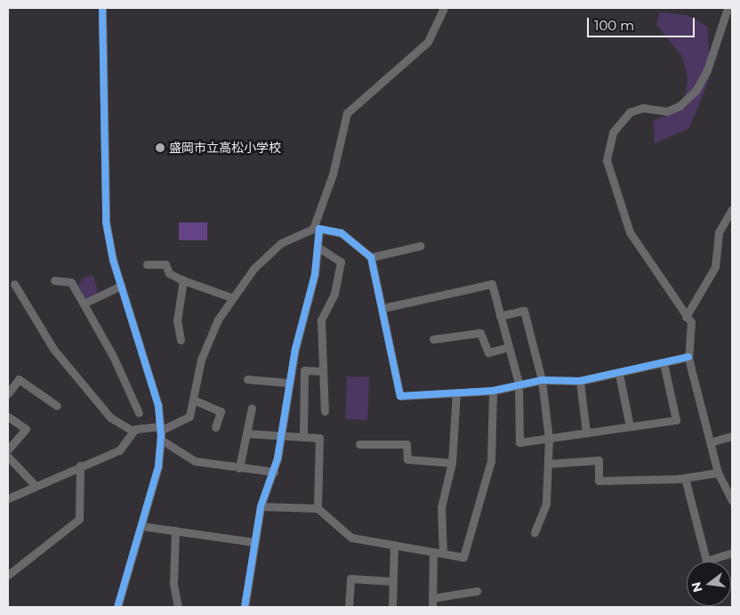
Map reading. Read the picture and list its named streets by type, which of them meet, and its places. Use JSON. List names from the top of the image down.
{
  "places": ["盛岡市立高松小学校"],
  "scale_bar": "100 m",
  "north": "left"
}
